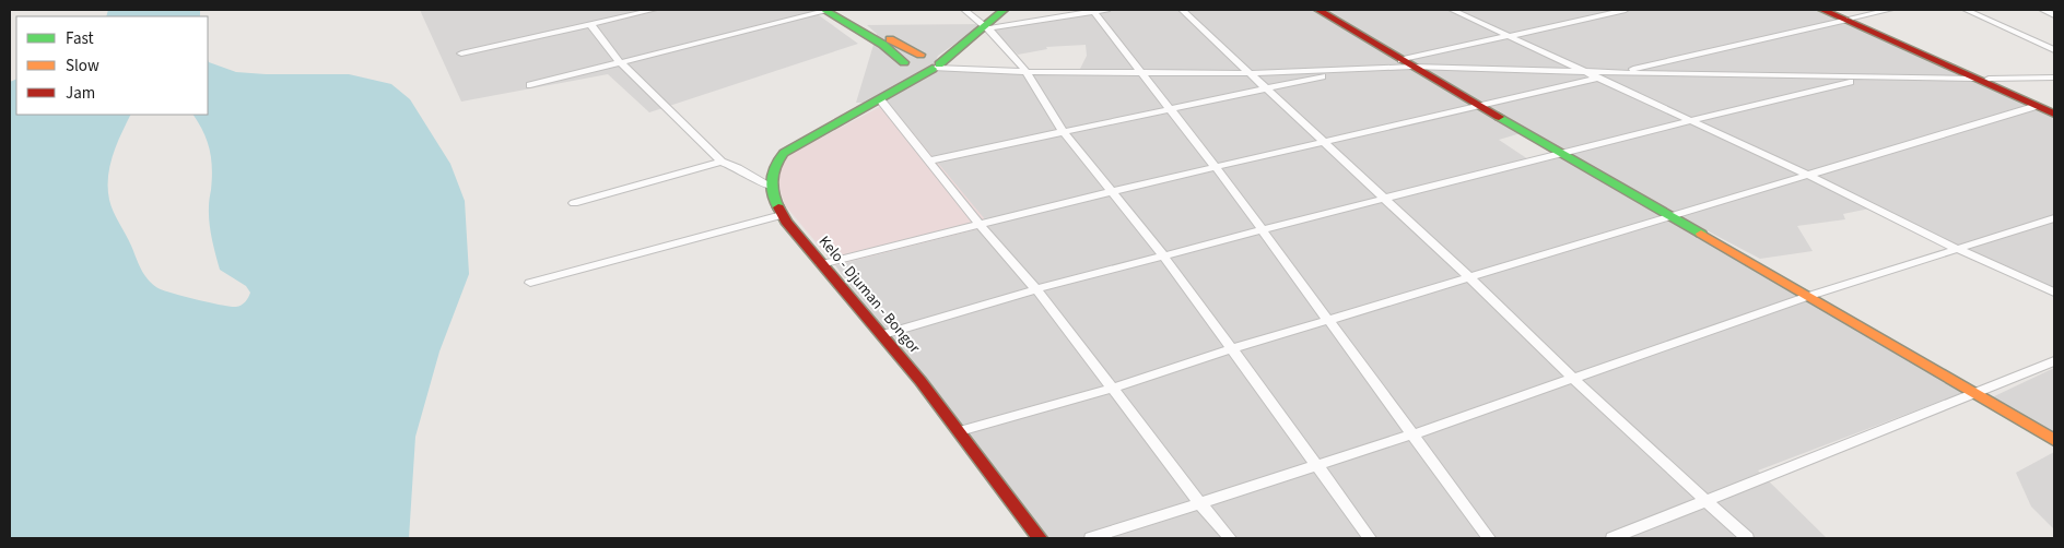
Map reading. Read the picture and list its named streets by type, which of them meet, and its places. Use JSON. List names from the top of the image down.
{
  "streets": {
    "main road": ["Kelo - Djuman - Bongor"]
  },
  "legend": ["Fast", "Slow", "Jam"]
}
